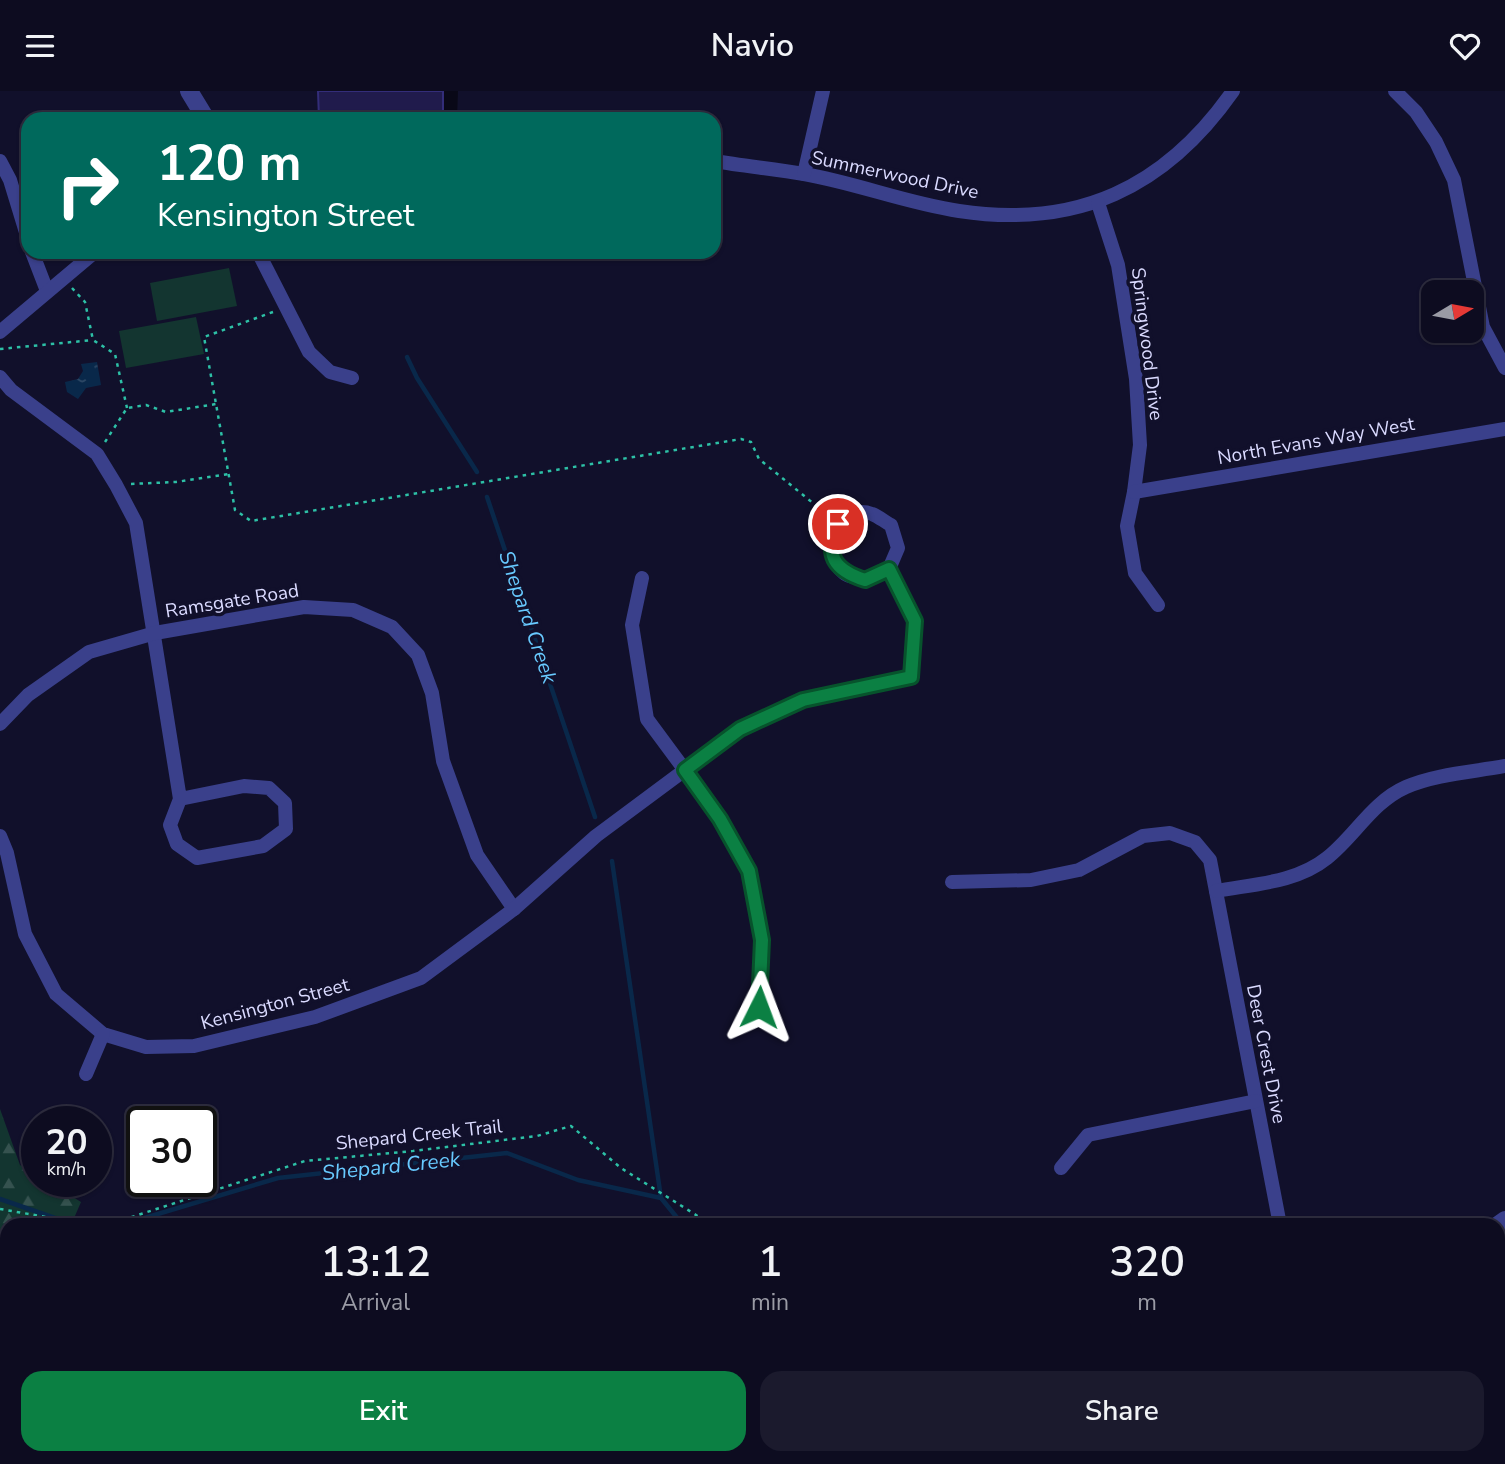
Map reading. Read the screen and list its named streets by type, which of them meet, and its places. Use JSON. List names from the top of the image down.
{
  "streets": {
    "street": [
      "Summerwood Drive",
      "Springwood Drive",
      "North Evans Way West",
      "Ramsgate Road",
      "Kensington Street",
      "Deer Crest Drive"
    ],
    "path": ["Shepard Creek Trail"]
  },
  "crossings": [
    ["Summerwood Drive", "Springwood Drive"],
    ["Springwood Drive", "North Evans Way West"],
    ["Ramsgate Road", "Kensington Street"]
  ],
  "water": ["Shepard Creek"],
  "north": "right",
  "page": {
    "header": "Navio",
    "turn": ["120 m", "Kensington Street"],
    "speed": "20 km/h",
    "limit": "30",
    "eta": [
      "13:12",
      "Arrival",
      "1",
      "min",
      "320",
      "m"
    ],
    "buttons": ["Exit", "Share"]
  }
}
